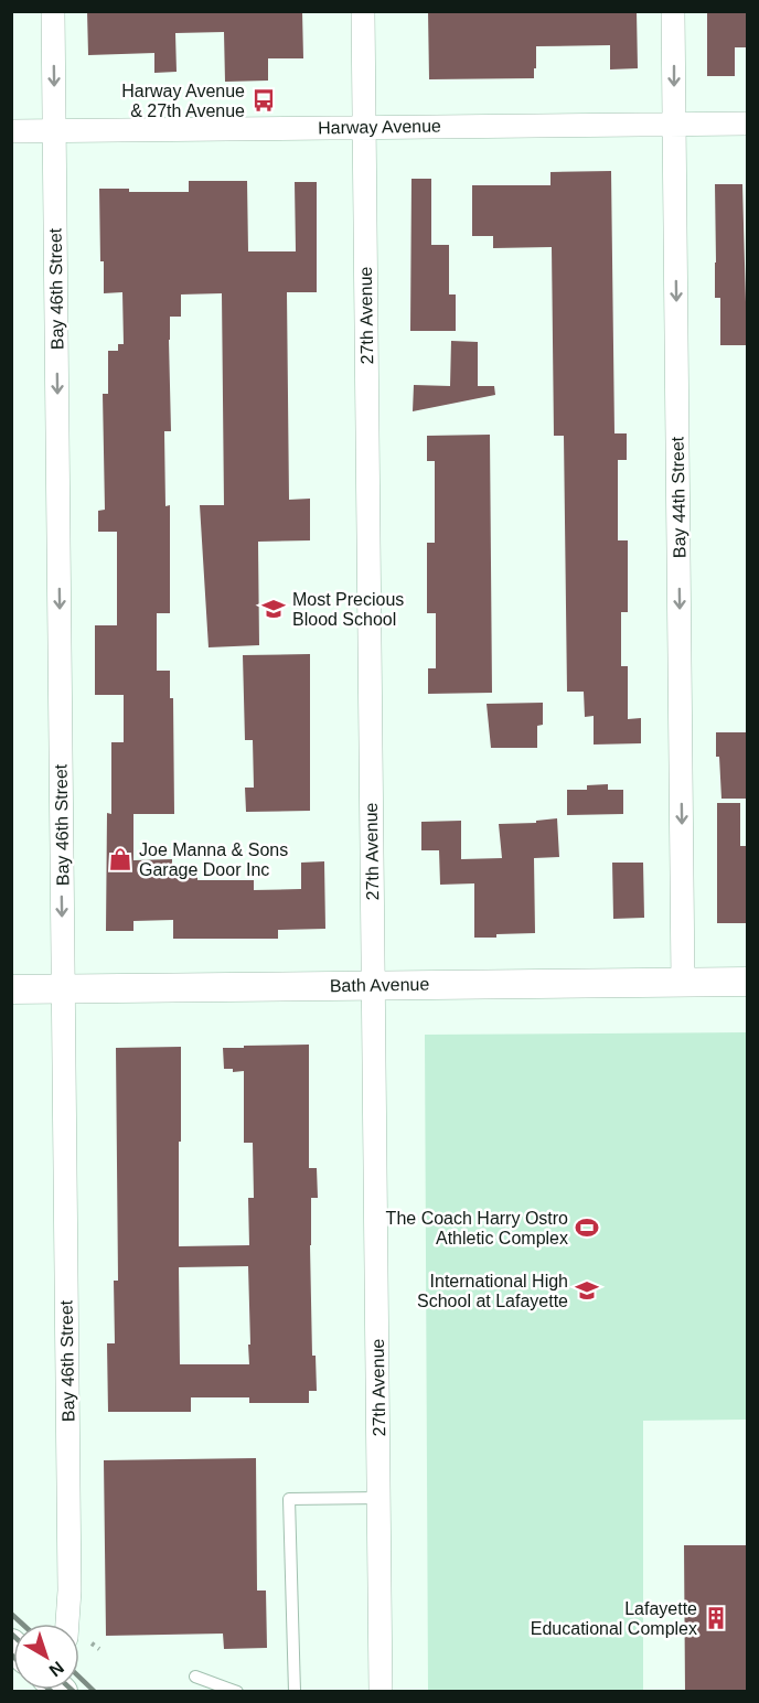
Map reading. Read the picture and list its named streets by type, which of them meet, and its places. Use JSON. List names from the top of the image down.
{
  "streets": {
    "street": [
      "Harway Avenue",
      "Bay 46th Street",
      "27th Avenue",
      "Bay 44th Street",
      "Bath Avenue"
    ]
  },
  "crossings": [
    ["Harway Avenue", "Bay 46th Street"],
    ["Harway Avenue", "27th Avenue"],
    ["Harway Avenue", "Bay 44th Street"],
    ["Bay 46th Street", "Bath Avenue"],
    ["27th Avenue", "Bath Avenue"],
    ["Bay 44th Street", "Bath Avenue"]
  ],
  "one_way": ["Bay 46th Street", "Bay 44th Street"],
  "places": {
    "bus stop": ["Harway Avenue & 27th Avenue"],
    "school or university": ["Most Precious Blood School", "International High School at Lafayette"],
    "shop": ["Joe Manna & Sons Garage Door Inc"],
    "sports": ["The Coach Harry Ostro Athletic Complex"],
    "building": ["Lafayette Educational Complex"]
  },
  "north": "bottom right"
}
